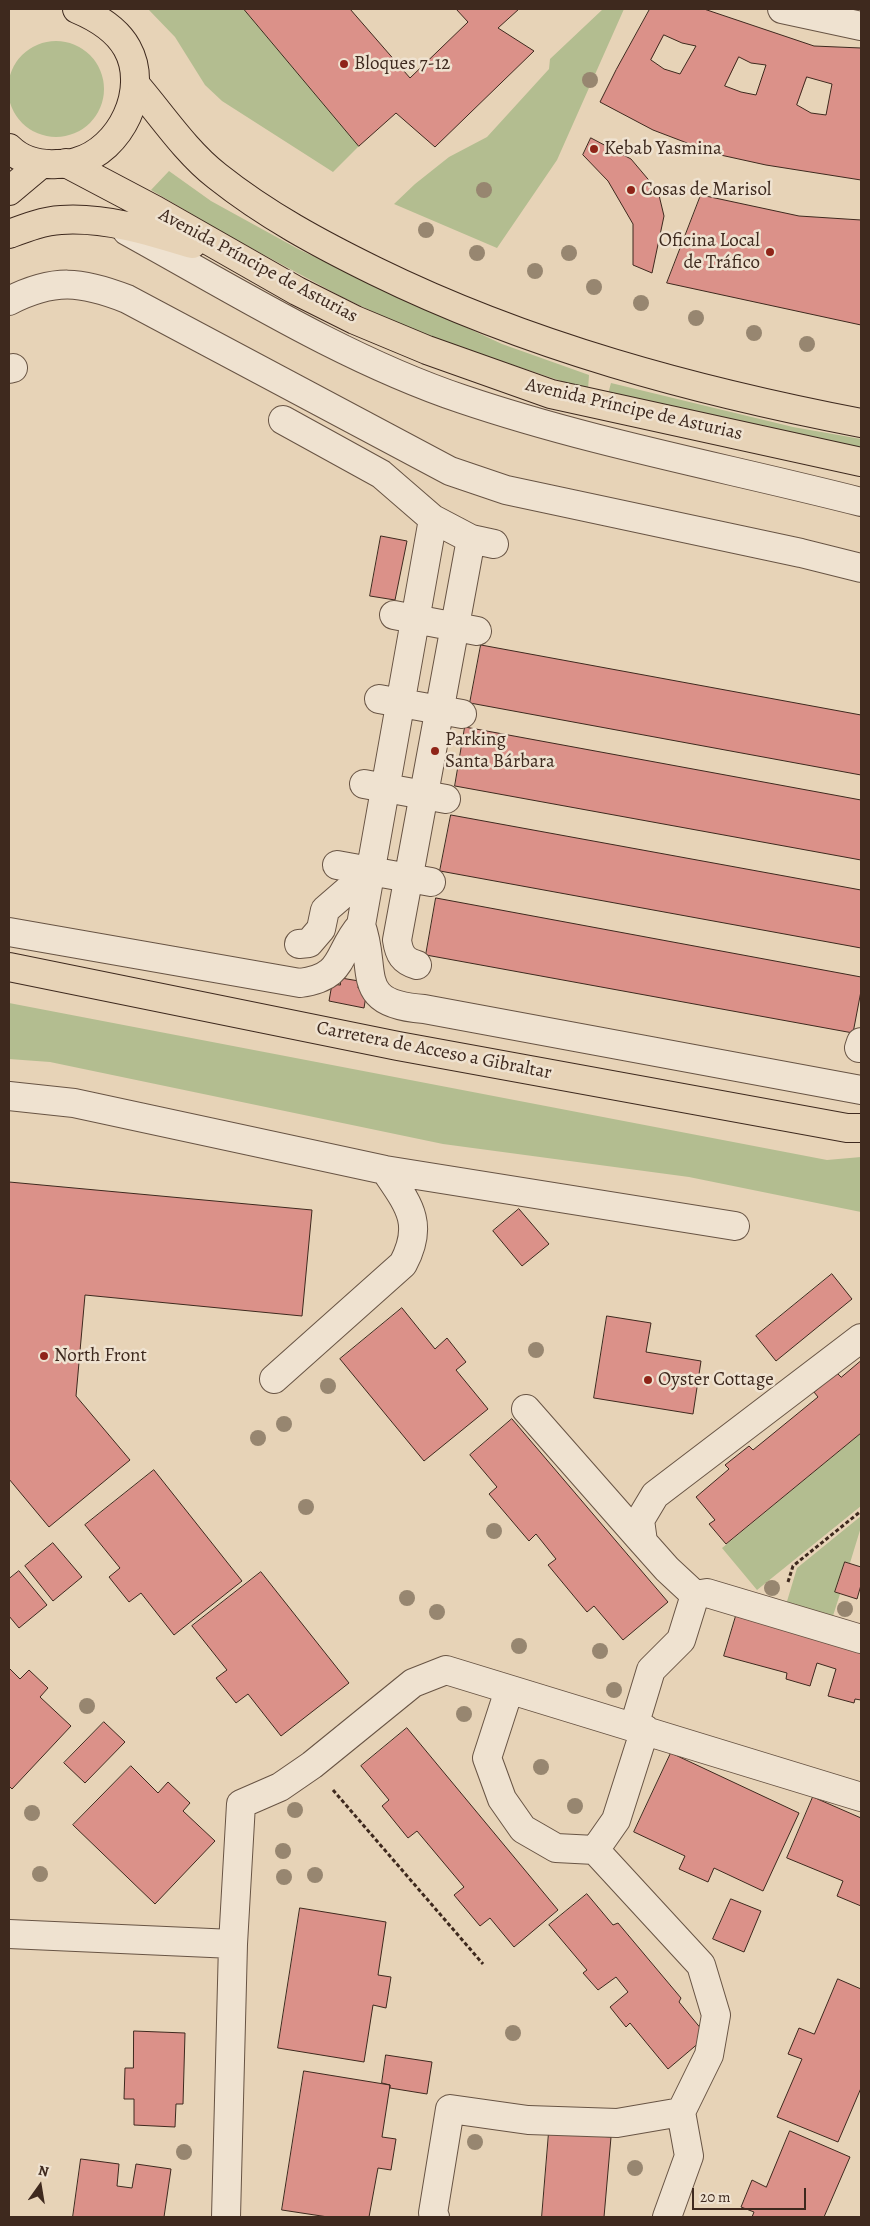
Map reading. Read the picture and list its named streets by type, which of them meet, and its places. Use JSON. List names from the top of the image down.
{
  "streets": {
    "main road": ["Avenida Príncipe de Asturias", "Carretera de Acceso a Gibraltar"]
  },
  "places": [
    "Bloques 7-12",
    "Kebab Yasmina",
    "Cosas de Marisol",
    "Oficina Local de Tráfico",
    "Parking Santa Bárbara",
    "North Front",
    "Oyster Cottage"
  ],
  "scale_bar": "20 m",
  "north": "top"
}
